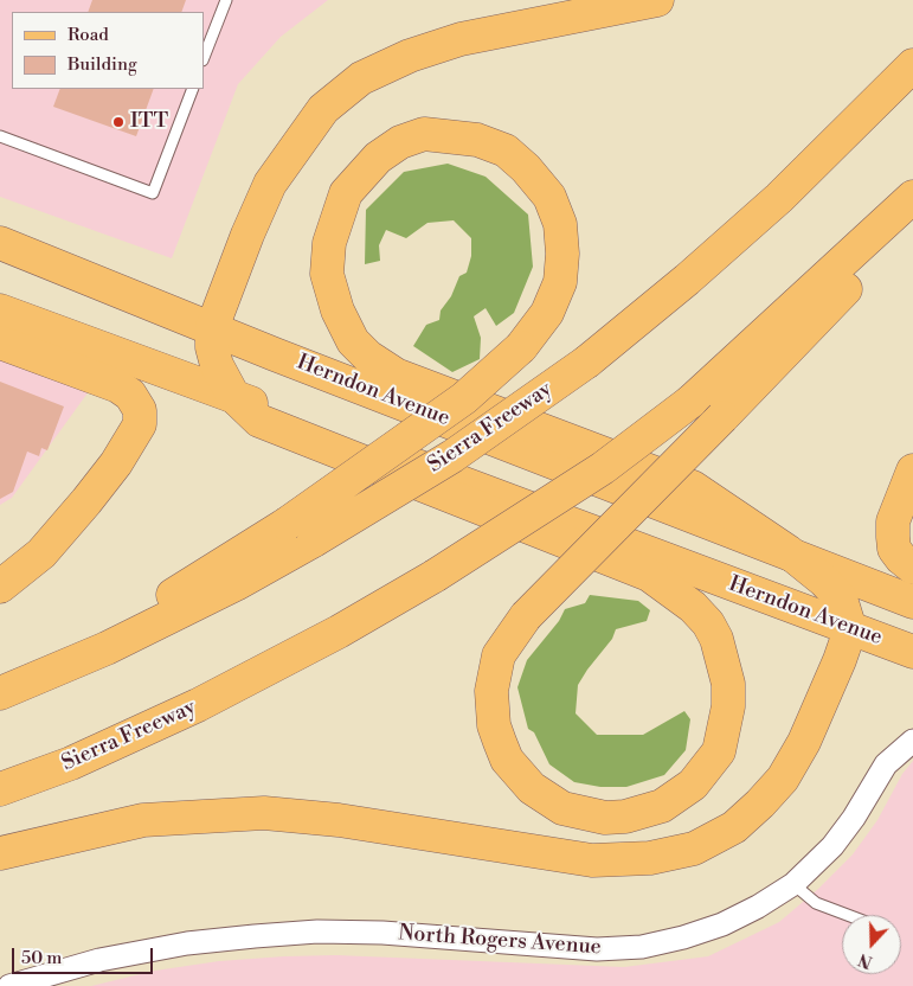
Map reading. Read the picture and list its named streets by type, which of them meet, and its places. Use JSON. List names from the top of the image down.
{
  "streets": {
    "main road": ["Herndon Avenue", "Sierra Freeway"],
    "street": ["North Rogers Avenue"]
  },
  "places": ["ITT"],
  "legend": ["Road", "Building"],
  "scale_bar": "50 m",
  "north": "bottom"
}
